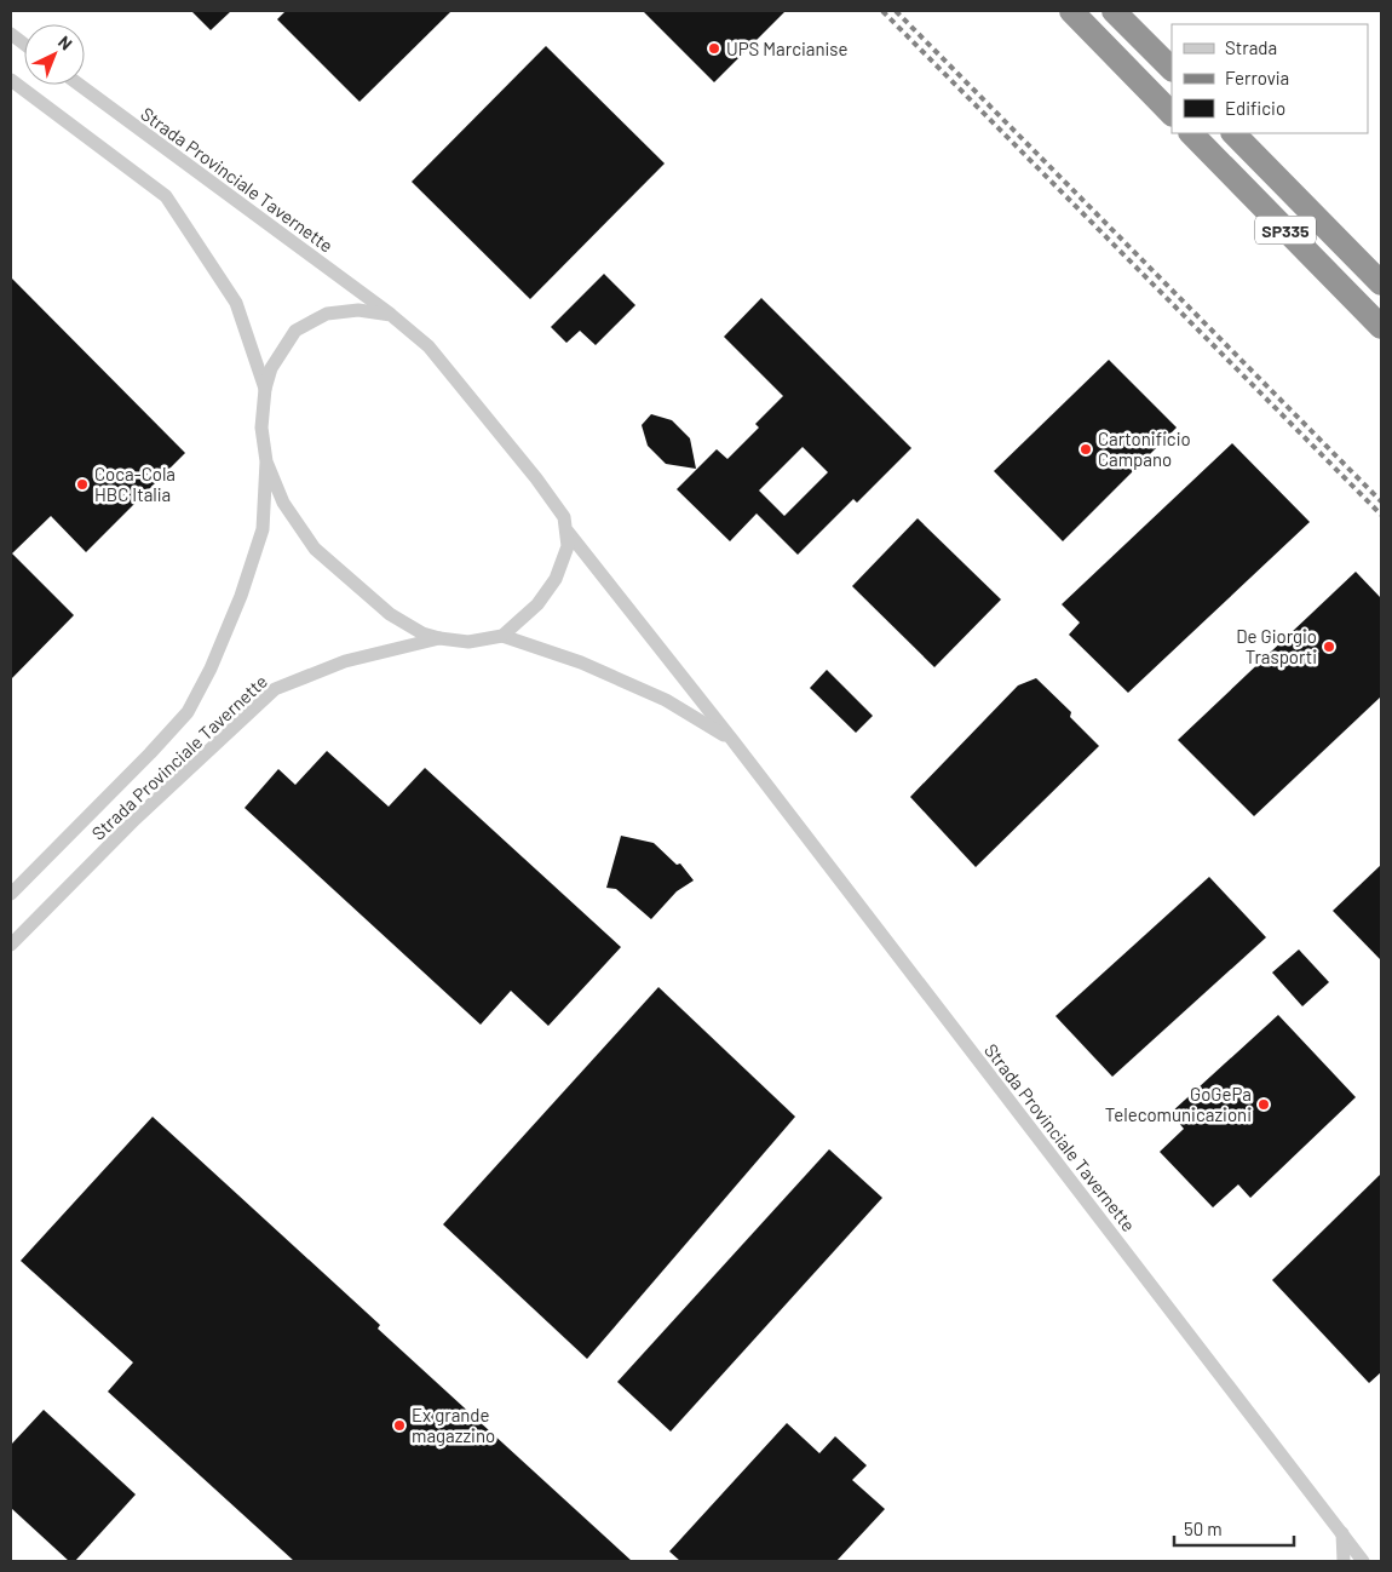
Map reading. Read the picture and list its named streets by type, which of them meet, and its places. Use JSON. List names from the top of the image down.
{
  "streets": {
    "highway": ["SP335"],
    "street": ["Strada Provinciale Tavernette"]
  },
  "places": [
    "UPS Marcianise",
    "Cartonificio Campano",
    "Coca-Cola HBC Italia",
    "De Giorgio Trasporti",
    "GoGePa Telecomunicazioni",
    "Ex grande magazzino"
  ],
  "legend": ["Strada", "Ferrovia", "Edificio"],
  "scale_bar": "50 m",
  "north": "top right"
}
